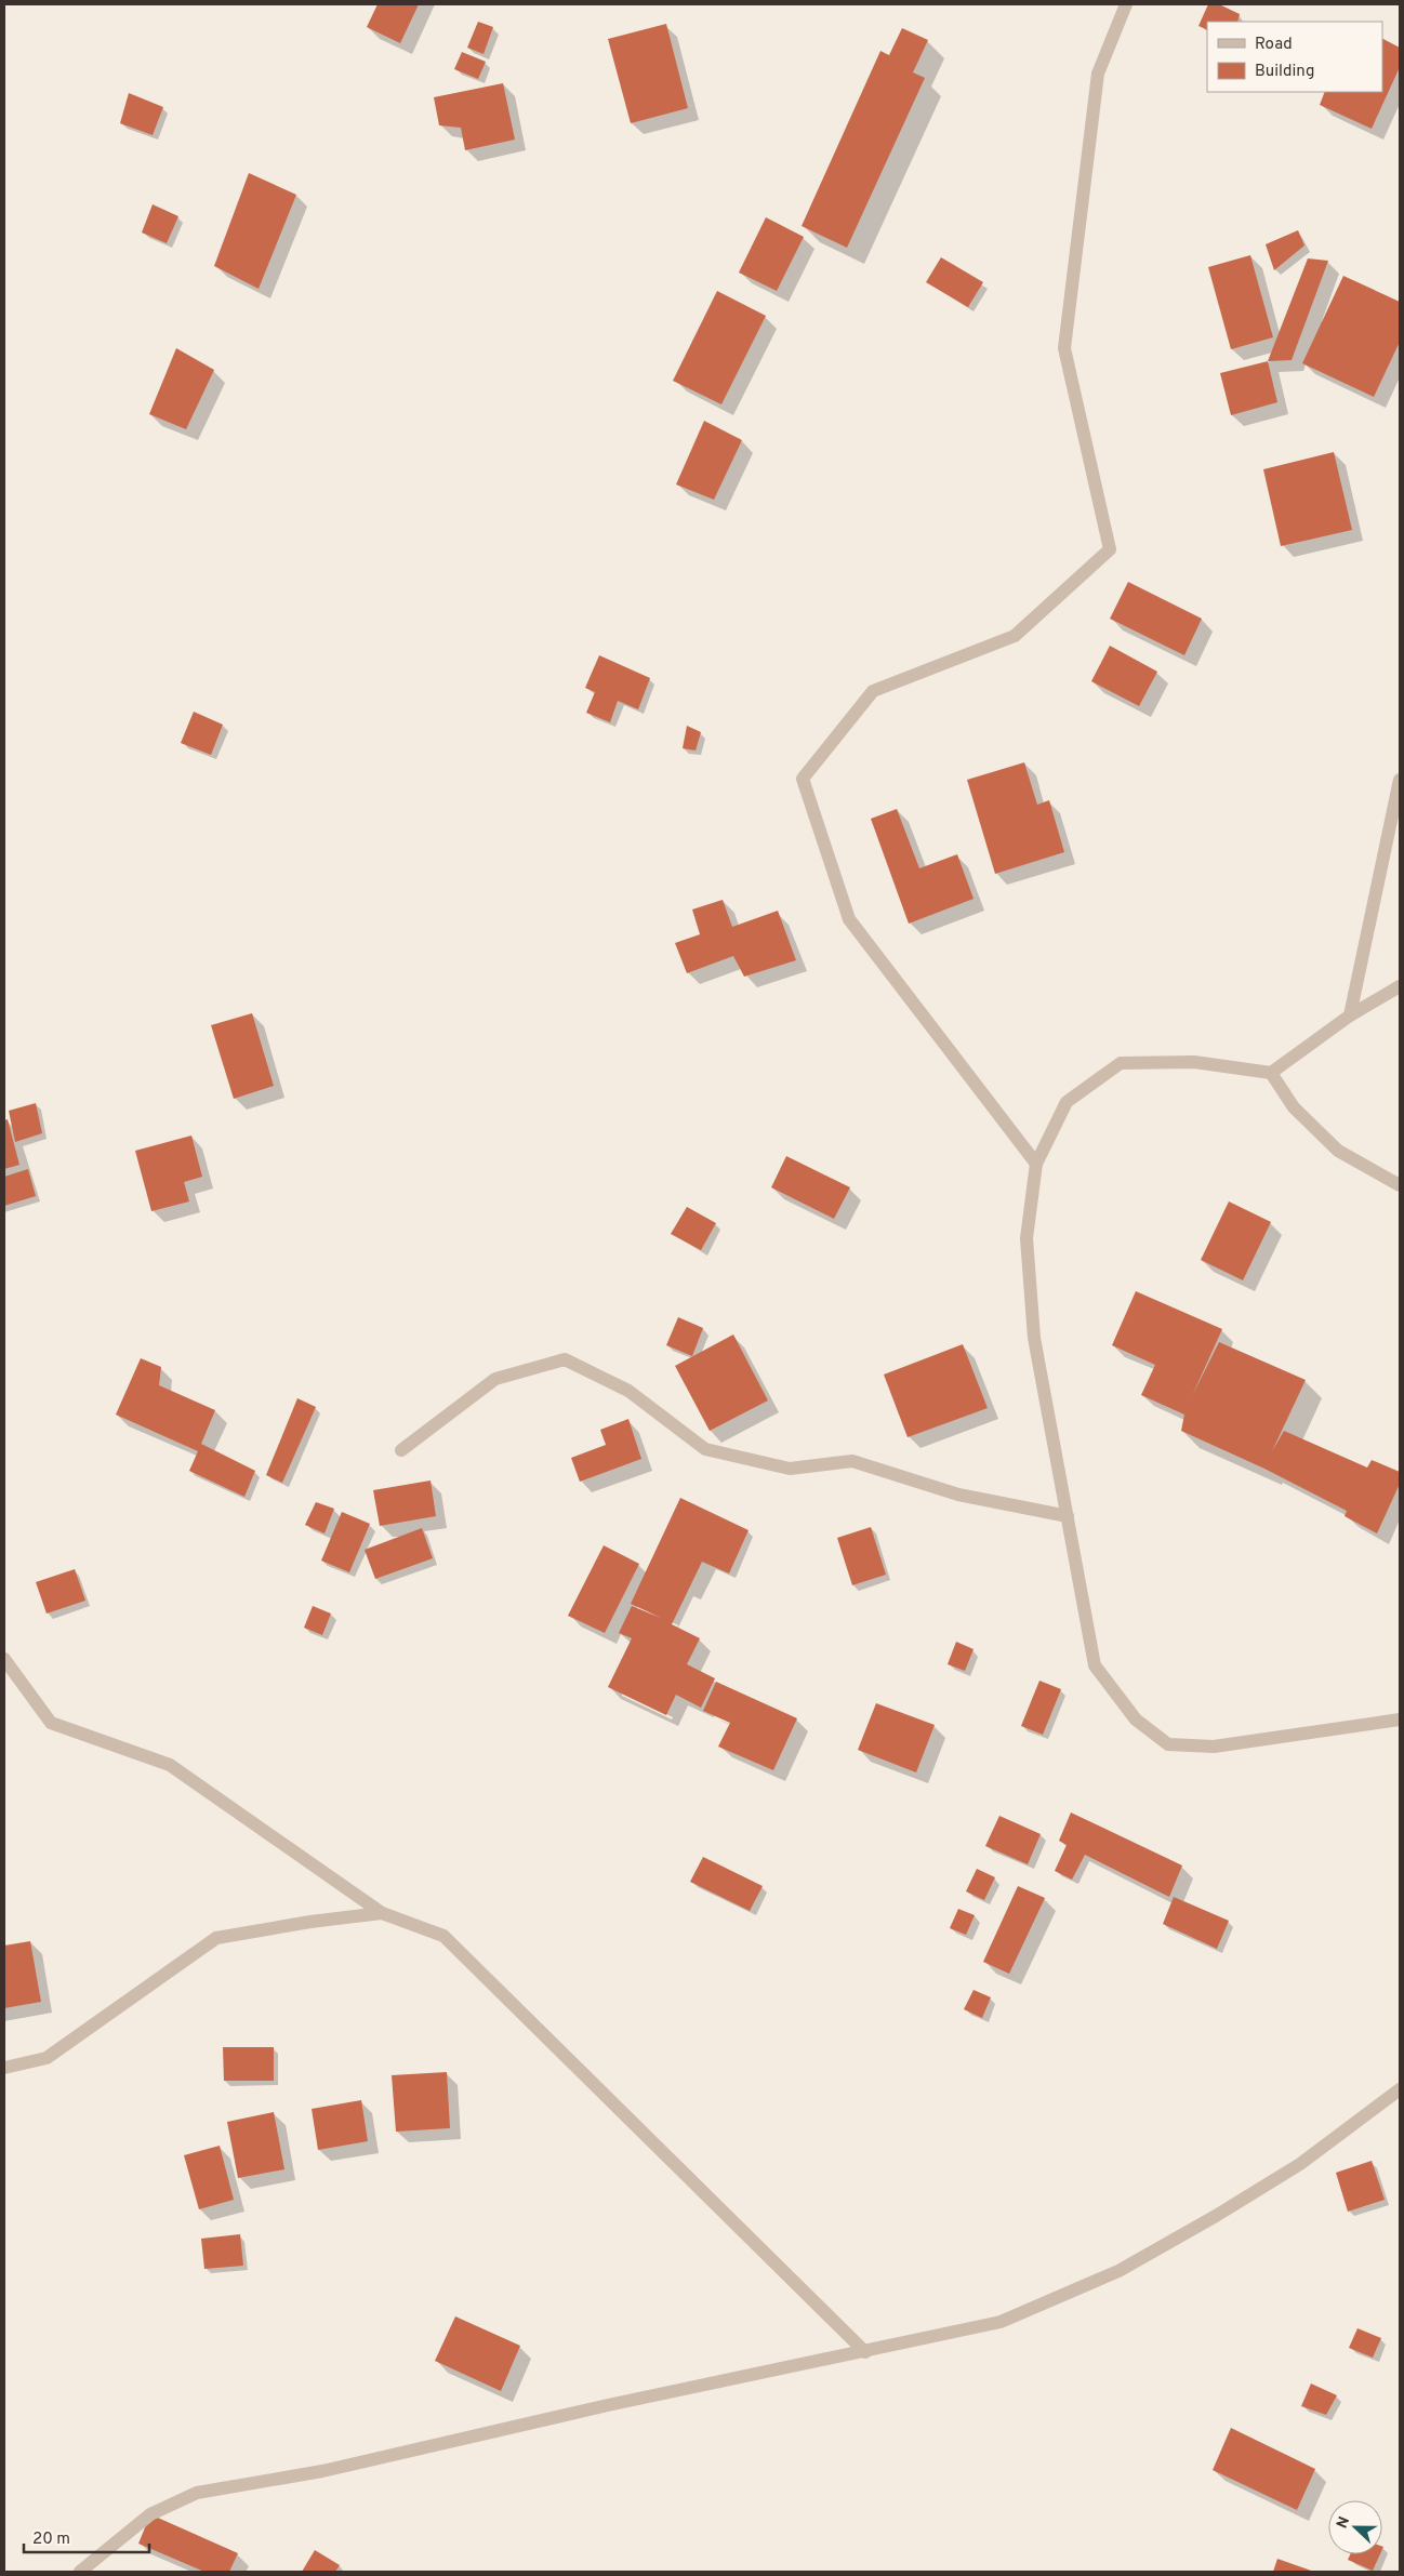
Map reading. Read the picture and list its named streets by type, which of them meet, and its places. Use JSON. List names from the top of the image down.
{
  "legend": ["Road", "Building"],
  "scale_bar": "20 m",
  "north": "left"
}
